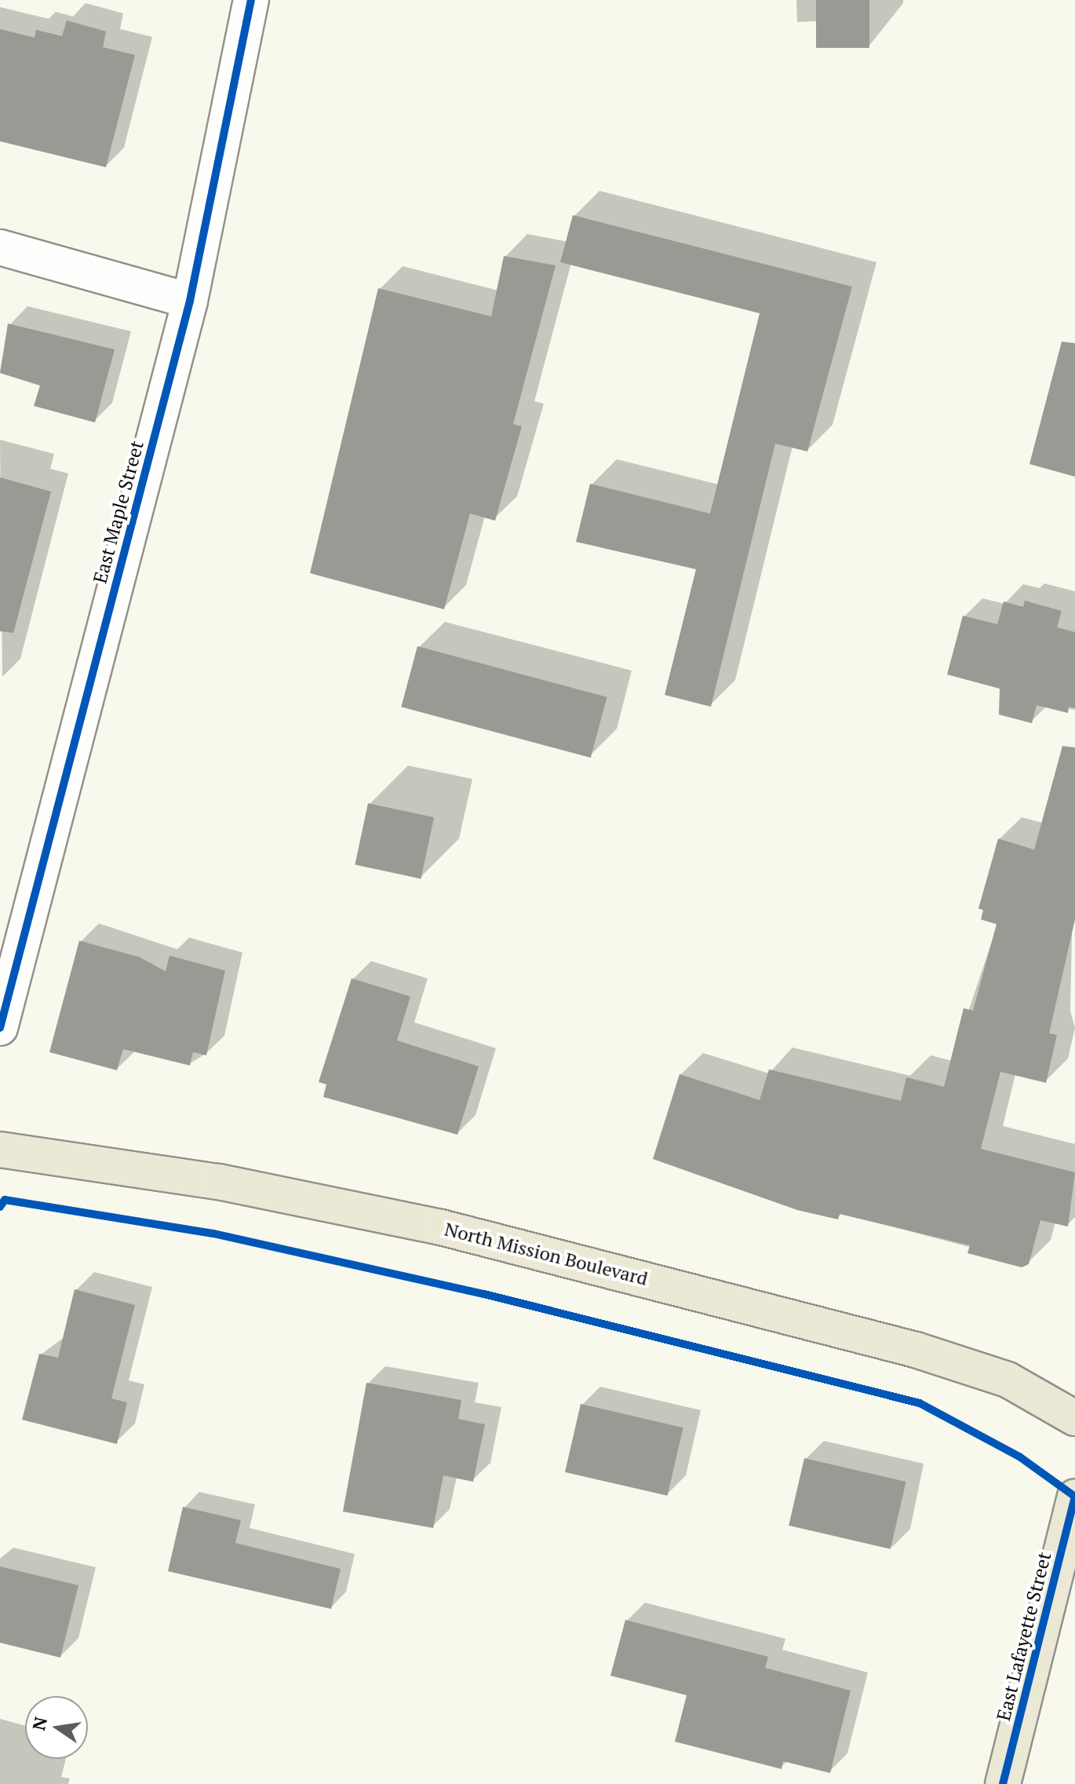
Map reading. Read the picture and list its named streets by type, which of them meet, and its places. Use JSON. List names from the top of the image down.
{
  "streets": {
    "main road": ["North Mission Boulevard", "East Lafayette Street"],
    "street": ["East Maple Street"]
  },
  "north": "left"
}
